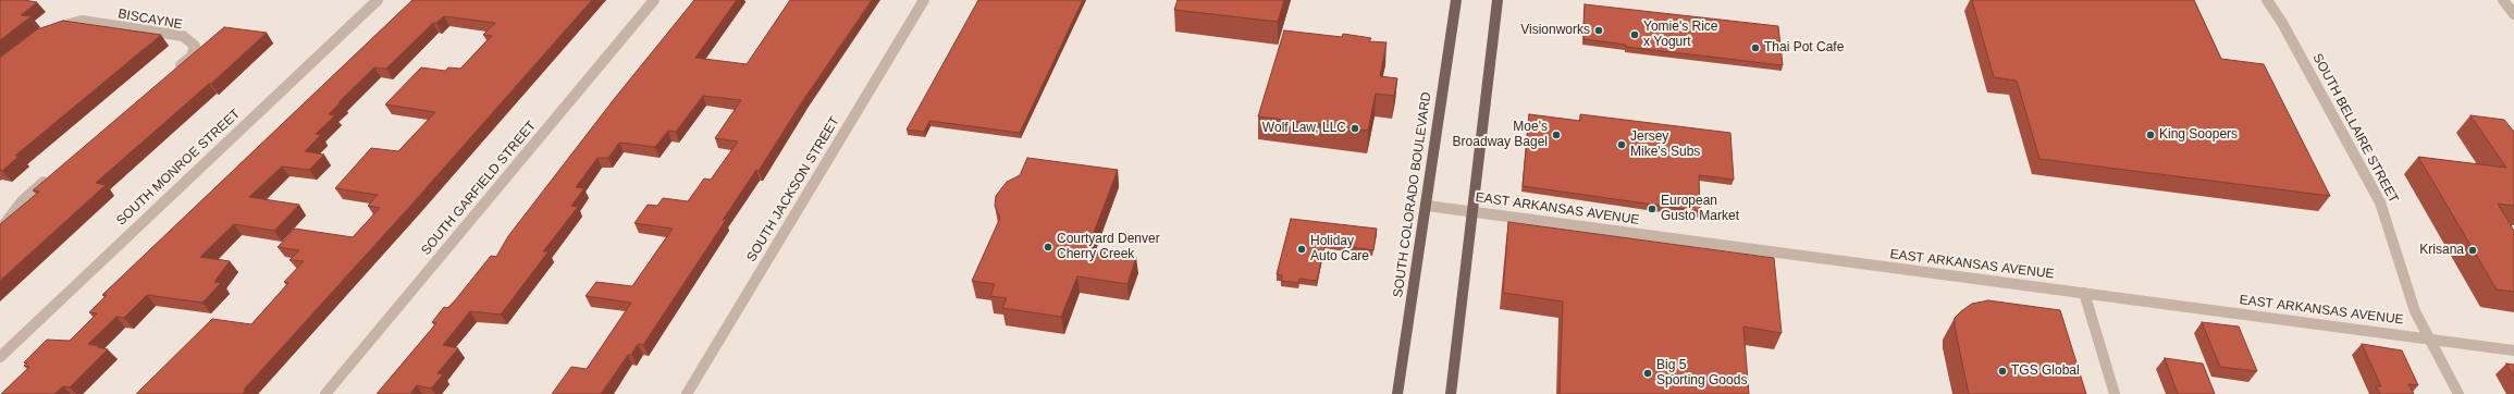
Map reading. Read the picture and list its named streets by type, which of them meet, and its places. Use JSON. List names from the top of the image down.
{
  "streets": {
    "main road": ["SOUTH COLORADO BOULEVARD"],
    "street": [
      "BISCAYNE",
      "SOUTH BELLAIRE STREET",
      "SOUTH MONROE STREET",
      "SOUTH GARFIELD STREET",
      "SOUTH JACKSON STREET",
      "EAST ARKANSAS AVENUE"
    ]
  },
  "crossings": [
    ["SOUTH BELLAIRE STREET", "EAST ARKANSAS AVENUE"],
    ["SOUTH COLORADO BOULEVARD", "EAST ARKANSAS AVENUE"]
  ],
  "places": [
    "Visionworks",
    "Yomie's Rice x Yogurt",
    "Thai Pot Cafe",
    "Wolf Law, LLC",
    "Moe's Broadway Bagel",
    "King Soopers",
    "Jersey Mike's Subs",
    "European Gusto Market",
    "Courtyard Denver Cherry Creek",
    "Holiday Auto Care",
    "Krisana",
    "TGS Global",
    "Big 5 Sporting Goods"
  ]
}
